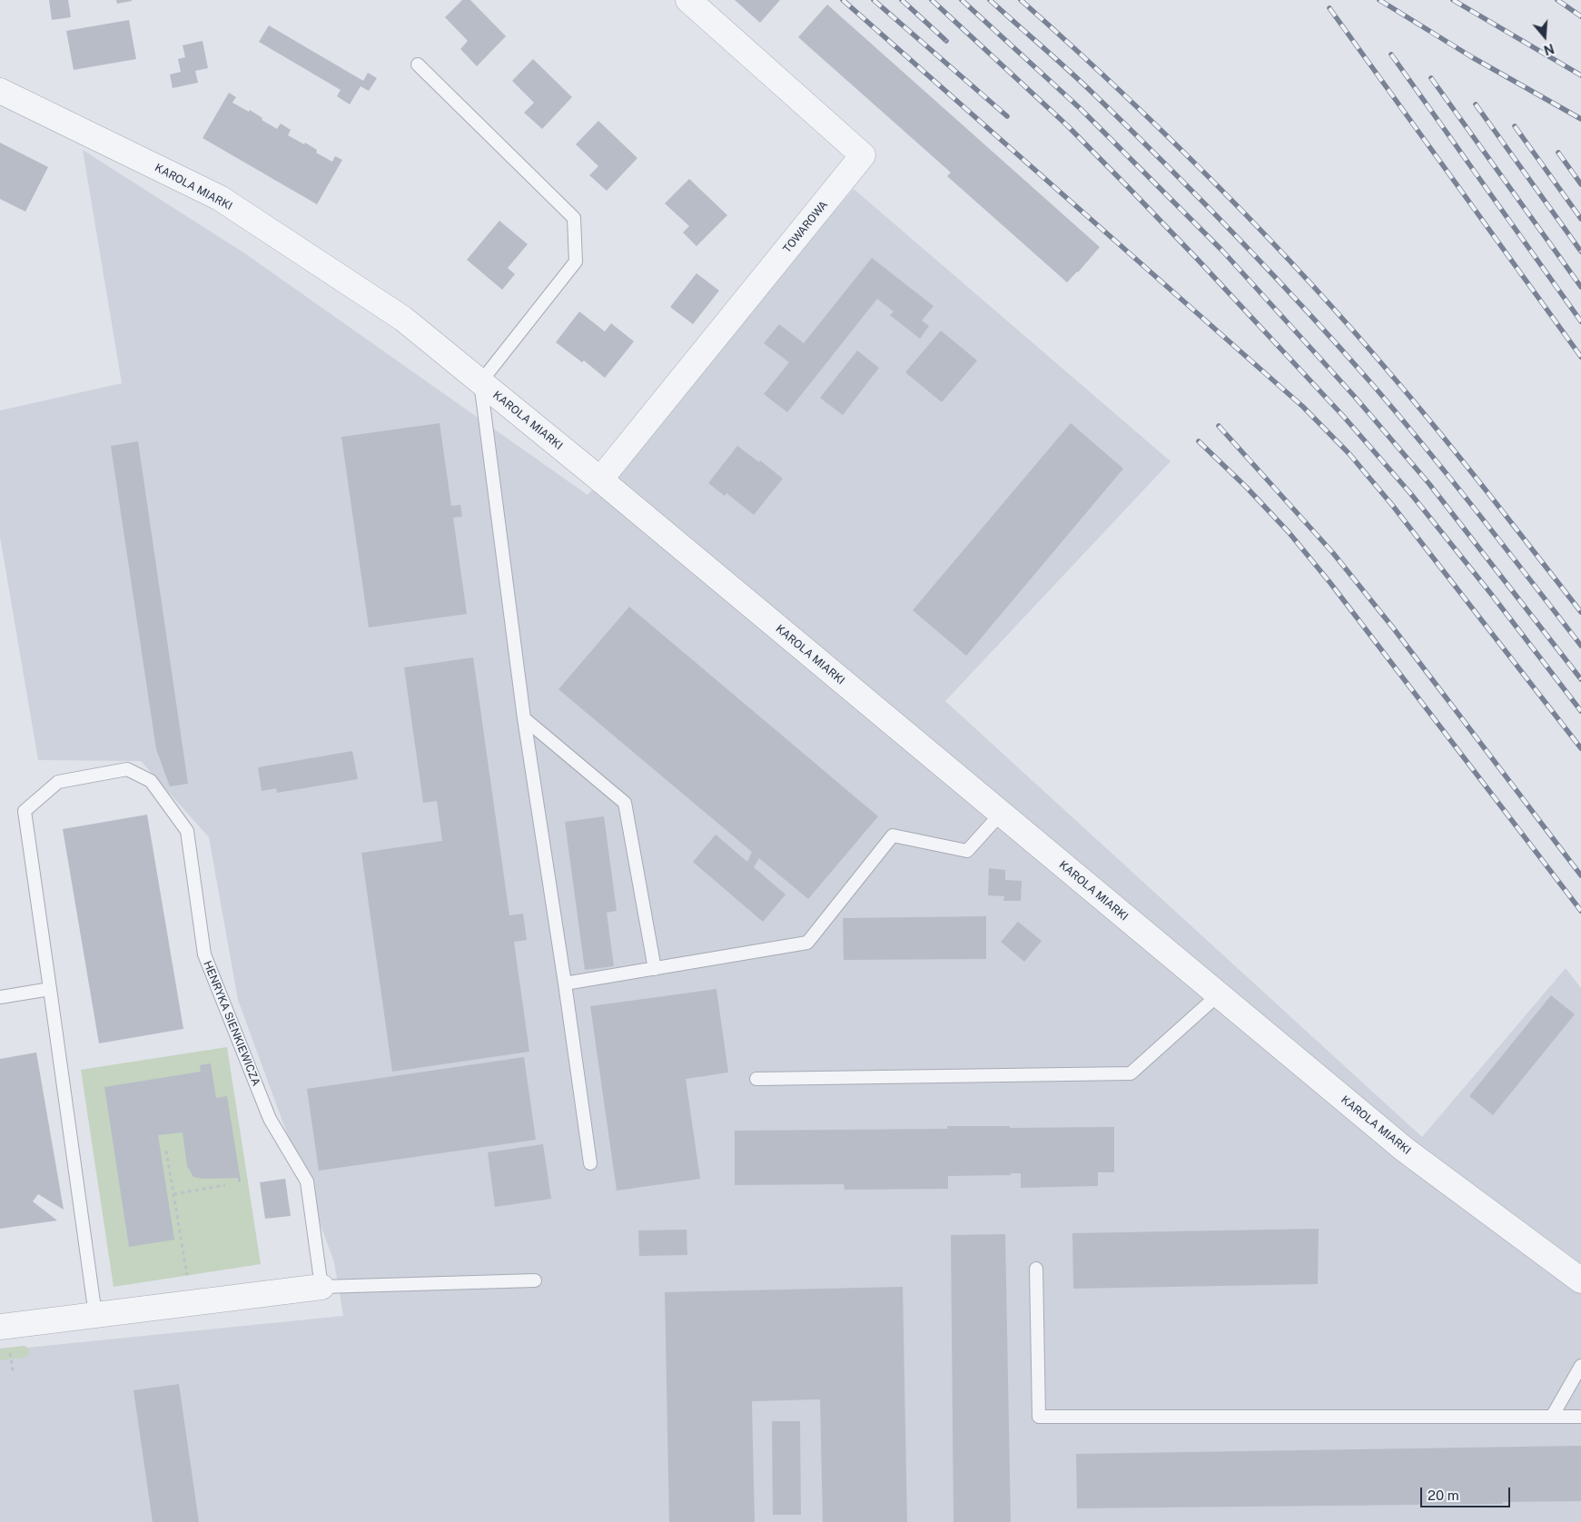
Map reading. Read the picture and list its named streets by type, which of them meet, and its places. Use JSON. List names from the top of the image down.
{
  "streets": {
    "street": ["KAROLA MIARKI", "TOWAROWA"],
    "lane": ["HENRYKA SIENKIEWICZA"]
  },
  "crossings": [
    ["KAROLA MIARKI", "TOWAROWA"]
  ],
  "scale_bar": "20 m",
  "north": "bottom"
}
